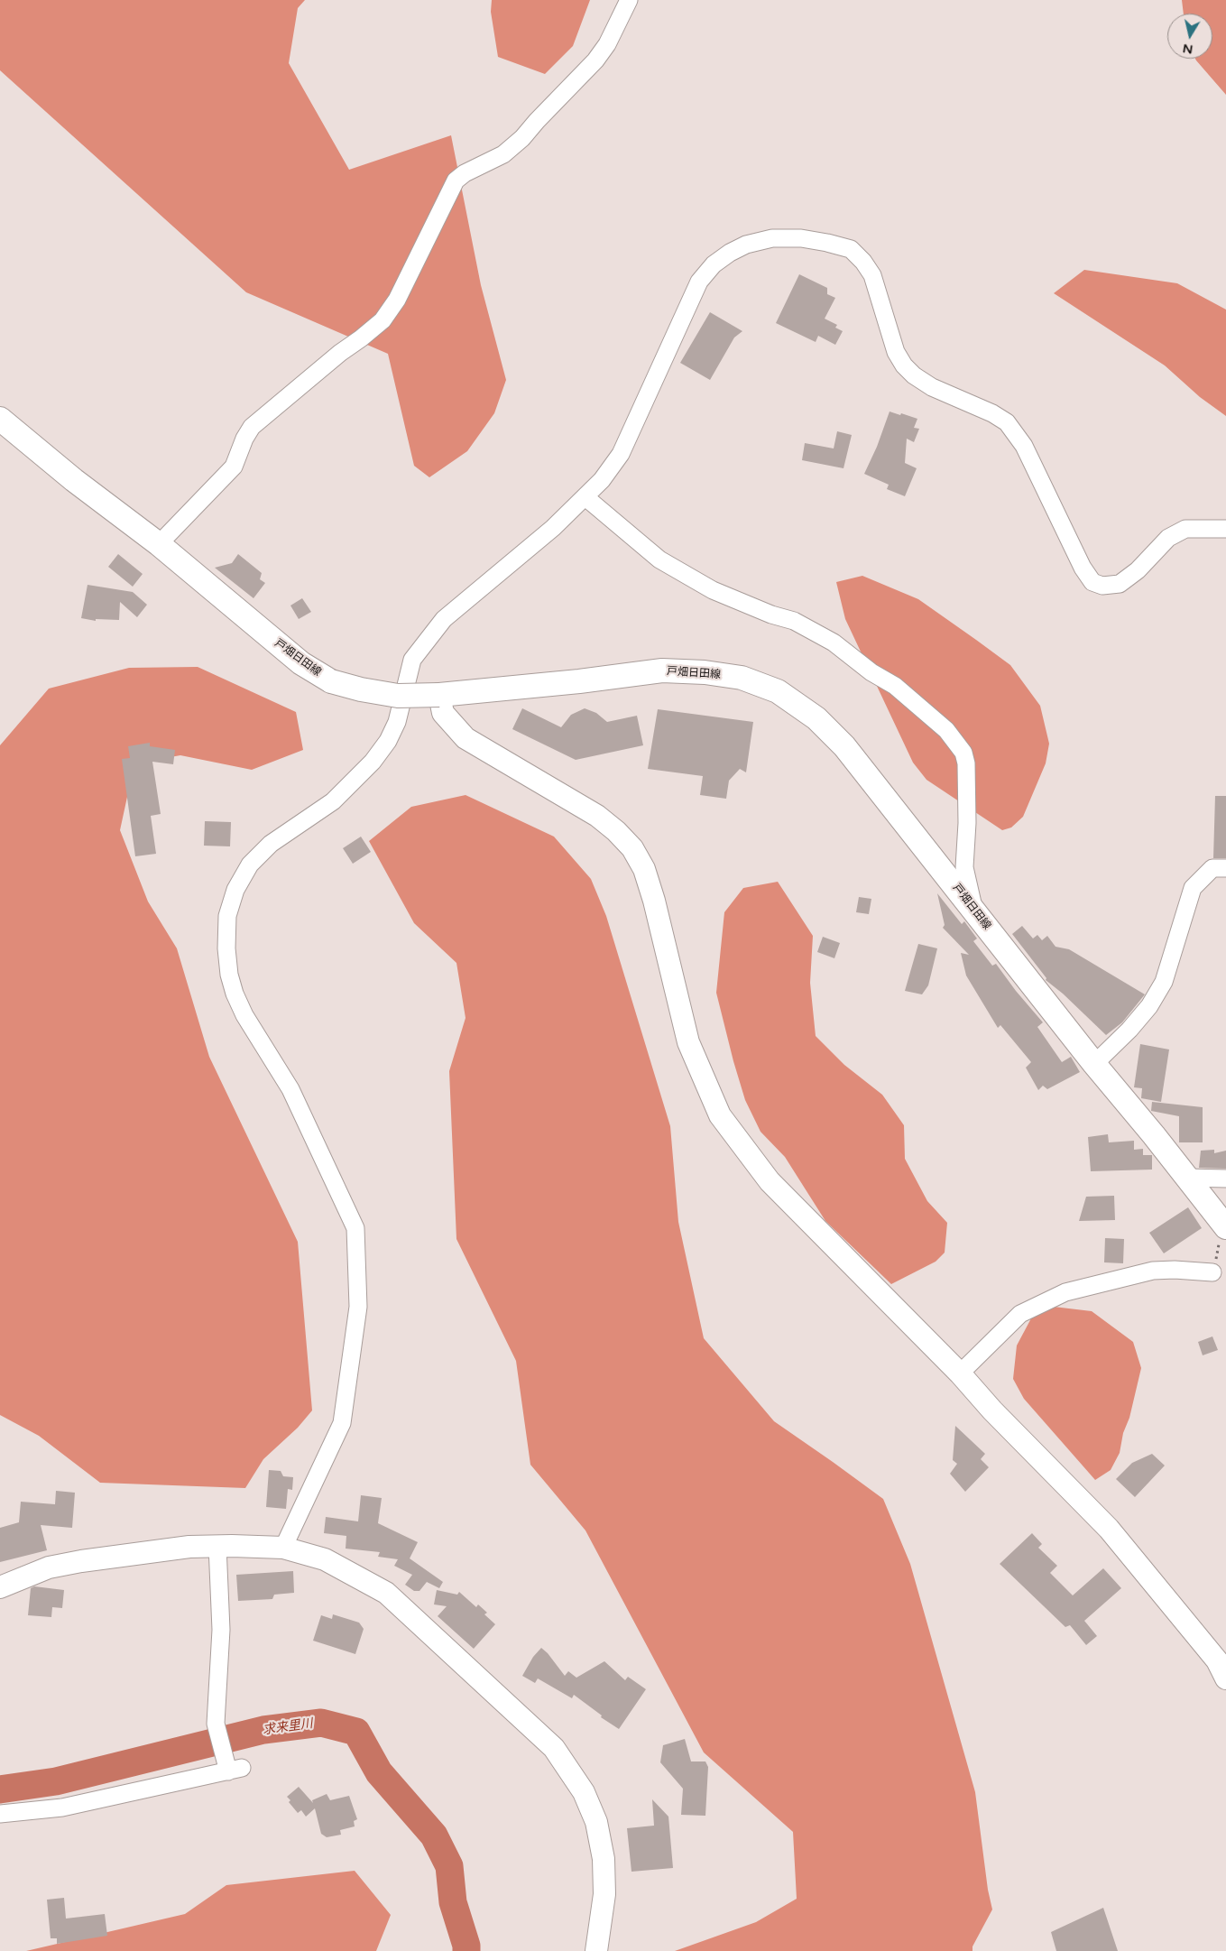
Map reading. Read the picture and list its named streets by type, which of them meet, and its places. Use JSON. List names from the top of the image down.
{
  "streets": {
    "main road": ["戸畑日田線"]
  },
  "water": ["求来里川"],
  "north": "bottom"
}
